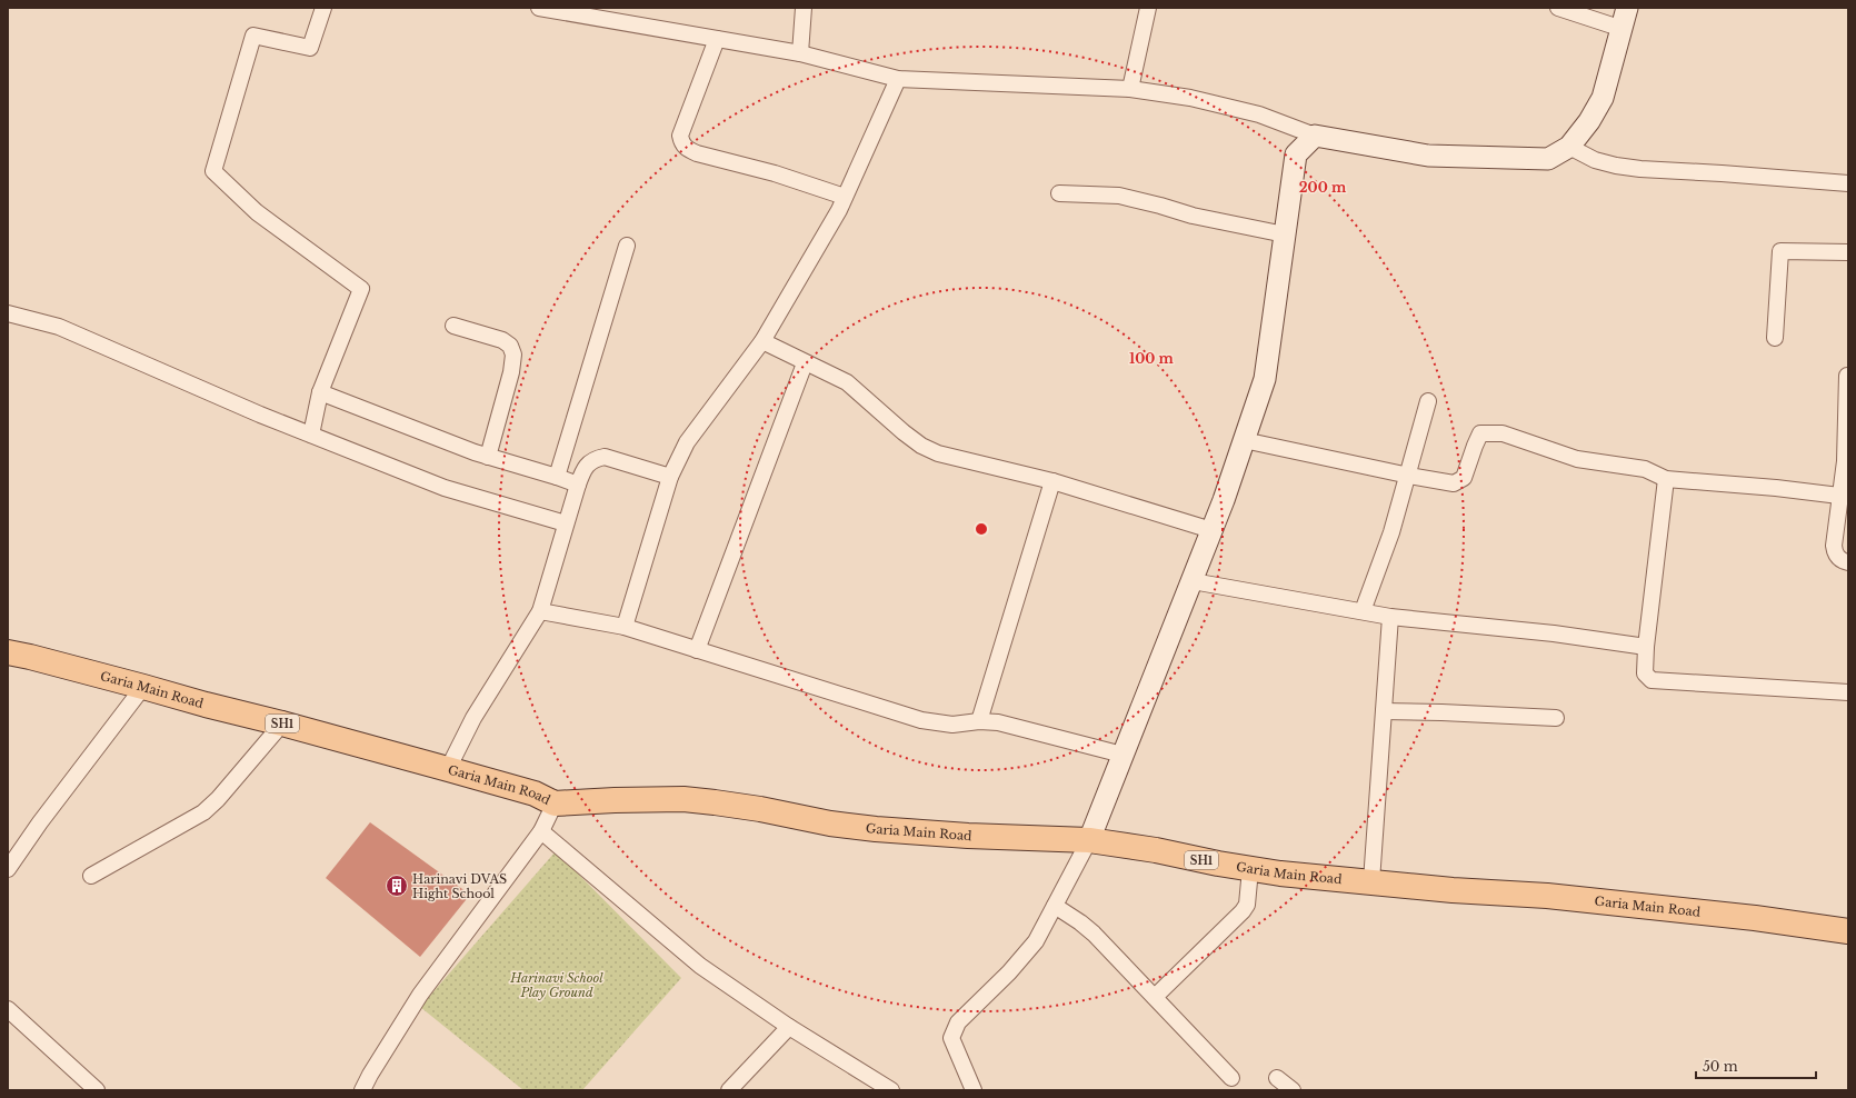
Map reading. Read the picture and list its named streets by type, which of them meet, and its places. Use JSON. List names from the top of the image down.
{
  "streets": {
    "main road": ["Garia Main Road", "SH1"]
  },
  "parks": ["Harinavi School Play Ground"],
  "places": {
    "building": ["Harinavi DVAS Hight School"]
  },
  "scale_bar": "50 m",
  "rings": ["200 m", "100 m"]
}
